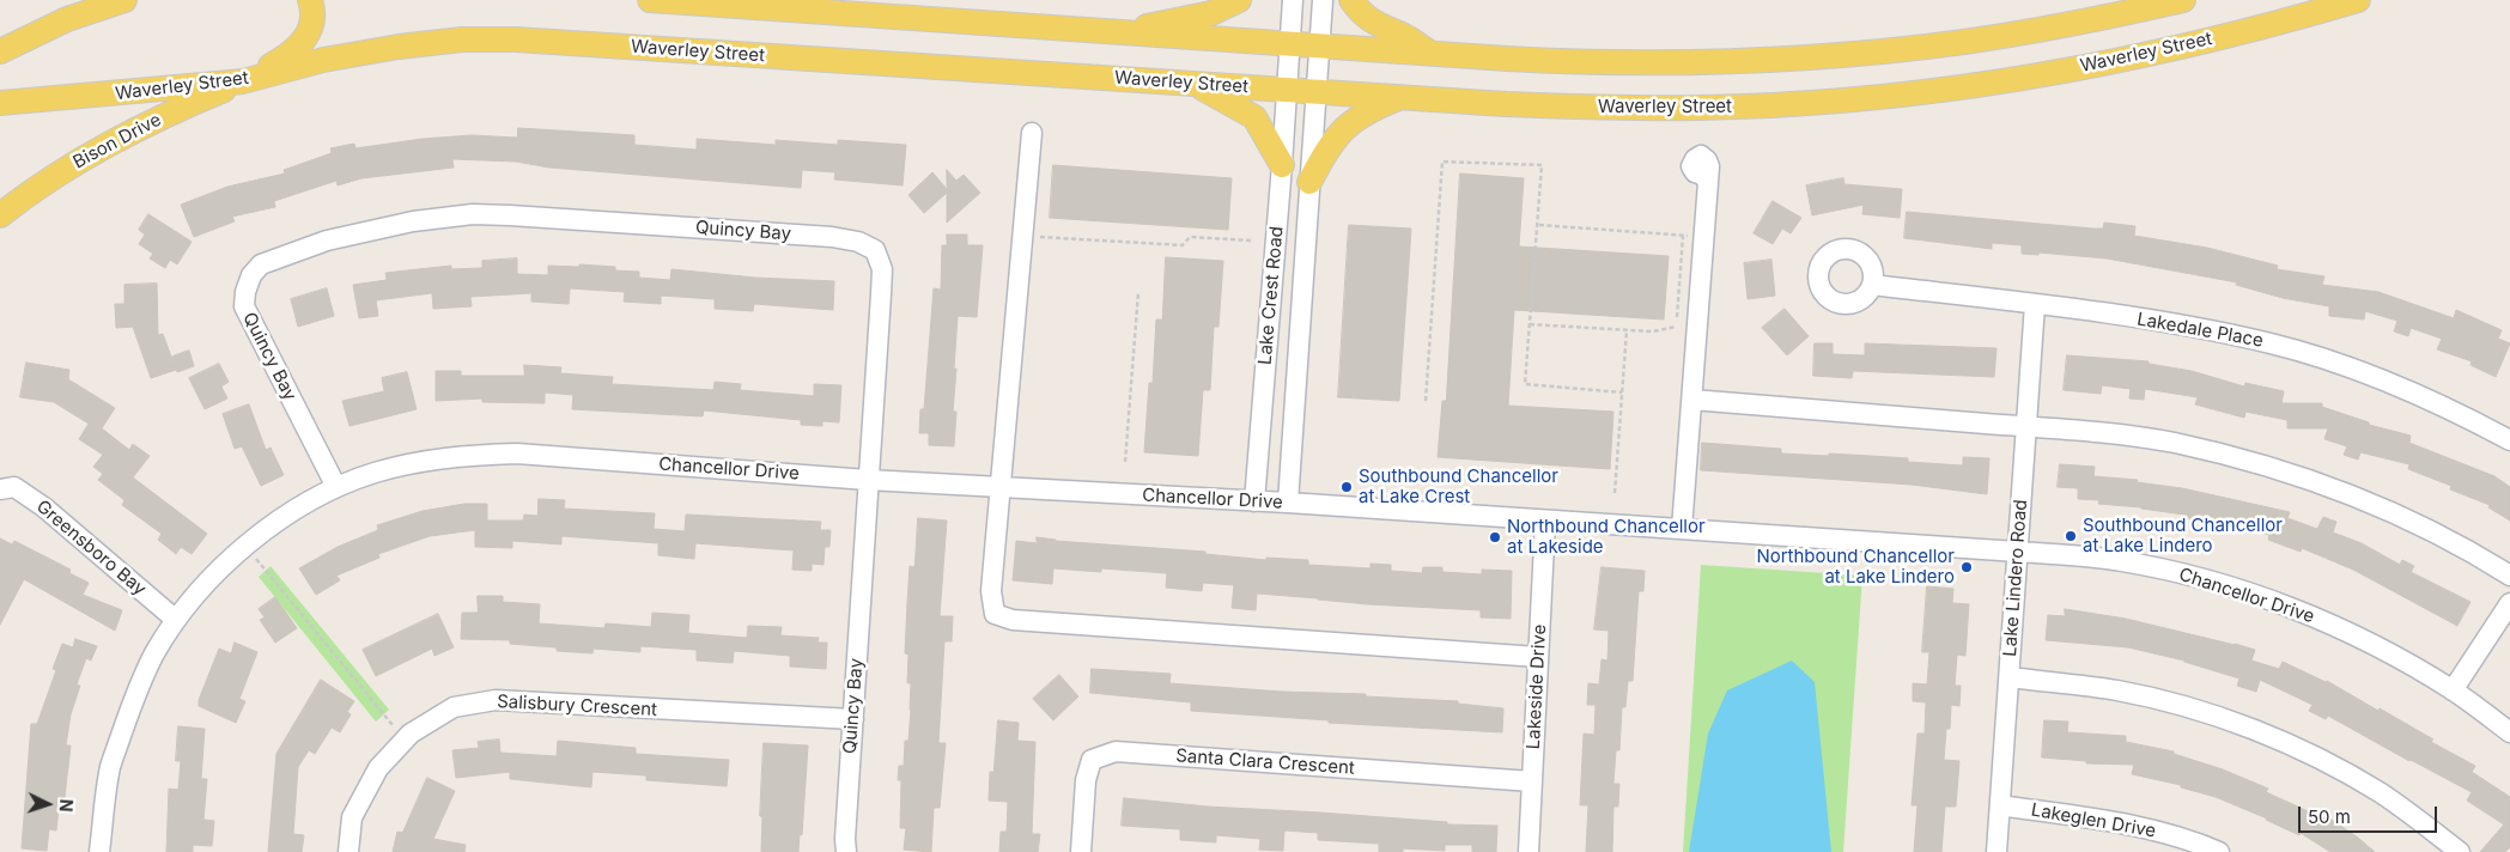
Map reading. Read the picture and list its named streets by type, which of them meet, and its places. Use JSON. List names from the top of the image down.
{
  "streets": {
    "main road": ["Waverley Street", "Bison Drive"],
    "street": [
      "Quincy Bay",
      "Lake Crest Road",
      "Lakedale Place",
      "Chancellor Drive",
      "Greensboro Bay",
      "Lake Lindero Road",
      "Lakeside Drive",
      "Salisbury Crescent",
      "Santa Clara Crescent",
      "Lakeglen Drive"
    ]
  },
  "crossings": [
    ["Waverley Street", "Bison Drive"],
    ["Waverley Street", "Lake Crest Road"],
    ["Quincy Bay", "Chancellor Drive"],
    ["Quincy Bay", "Salisbury Crescent"],
    ["Lake Crest Road", "Chancellor Drive"],
    ["Lakedale Place", "Lake Lindero Road"],
    ["Chancellor Drive", "Greensboro Bay"],
    ["Chancellor Drive", "Lake Lindero Road"],
    ["Chancellor Drive", "Lakeside Drive"],
    ["Lake Lindero Road", "Lakeglen Drive"],
    ["Lakeside Drive", "Santa Clara Crescent"]
  ],
  "places": [
    "Southbound Chancellor at Lake Crest",
    "Southbound Chancellor at Lake Lindero",
    "Northbound Chancellor at Lakeside",
    "Northbound Chancellor at Lake Lindero"
  ],
  "scale_bar": "50 m",
  "north": "right"
}
